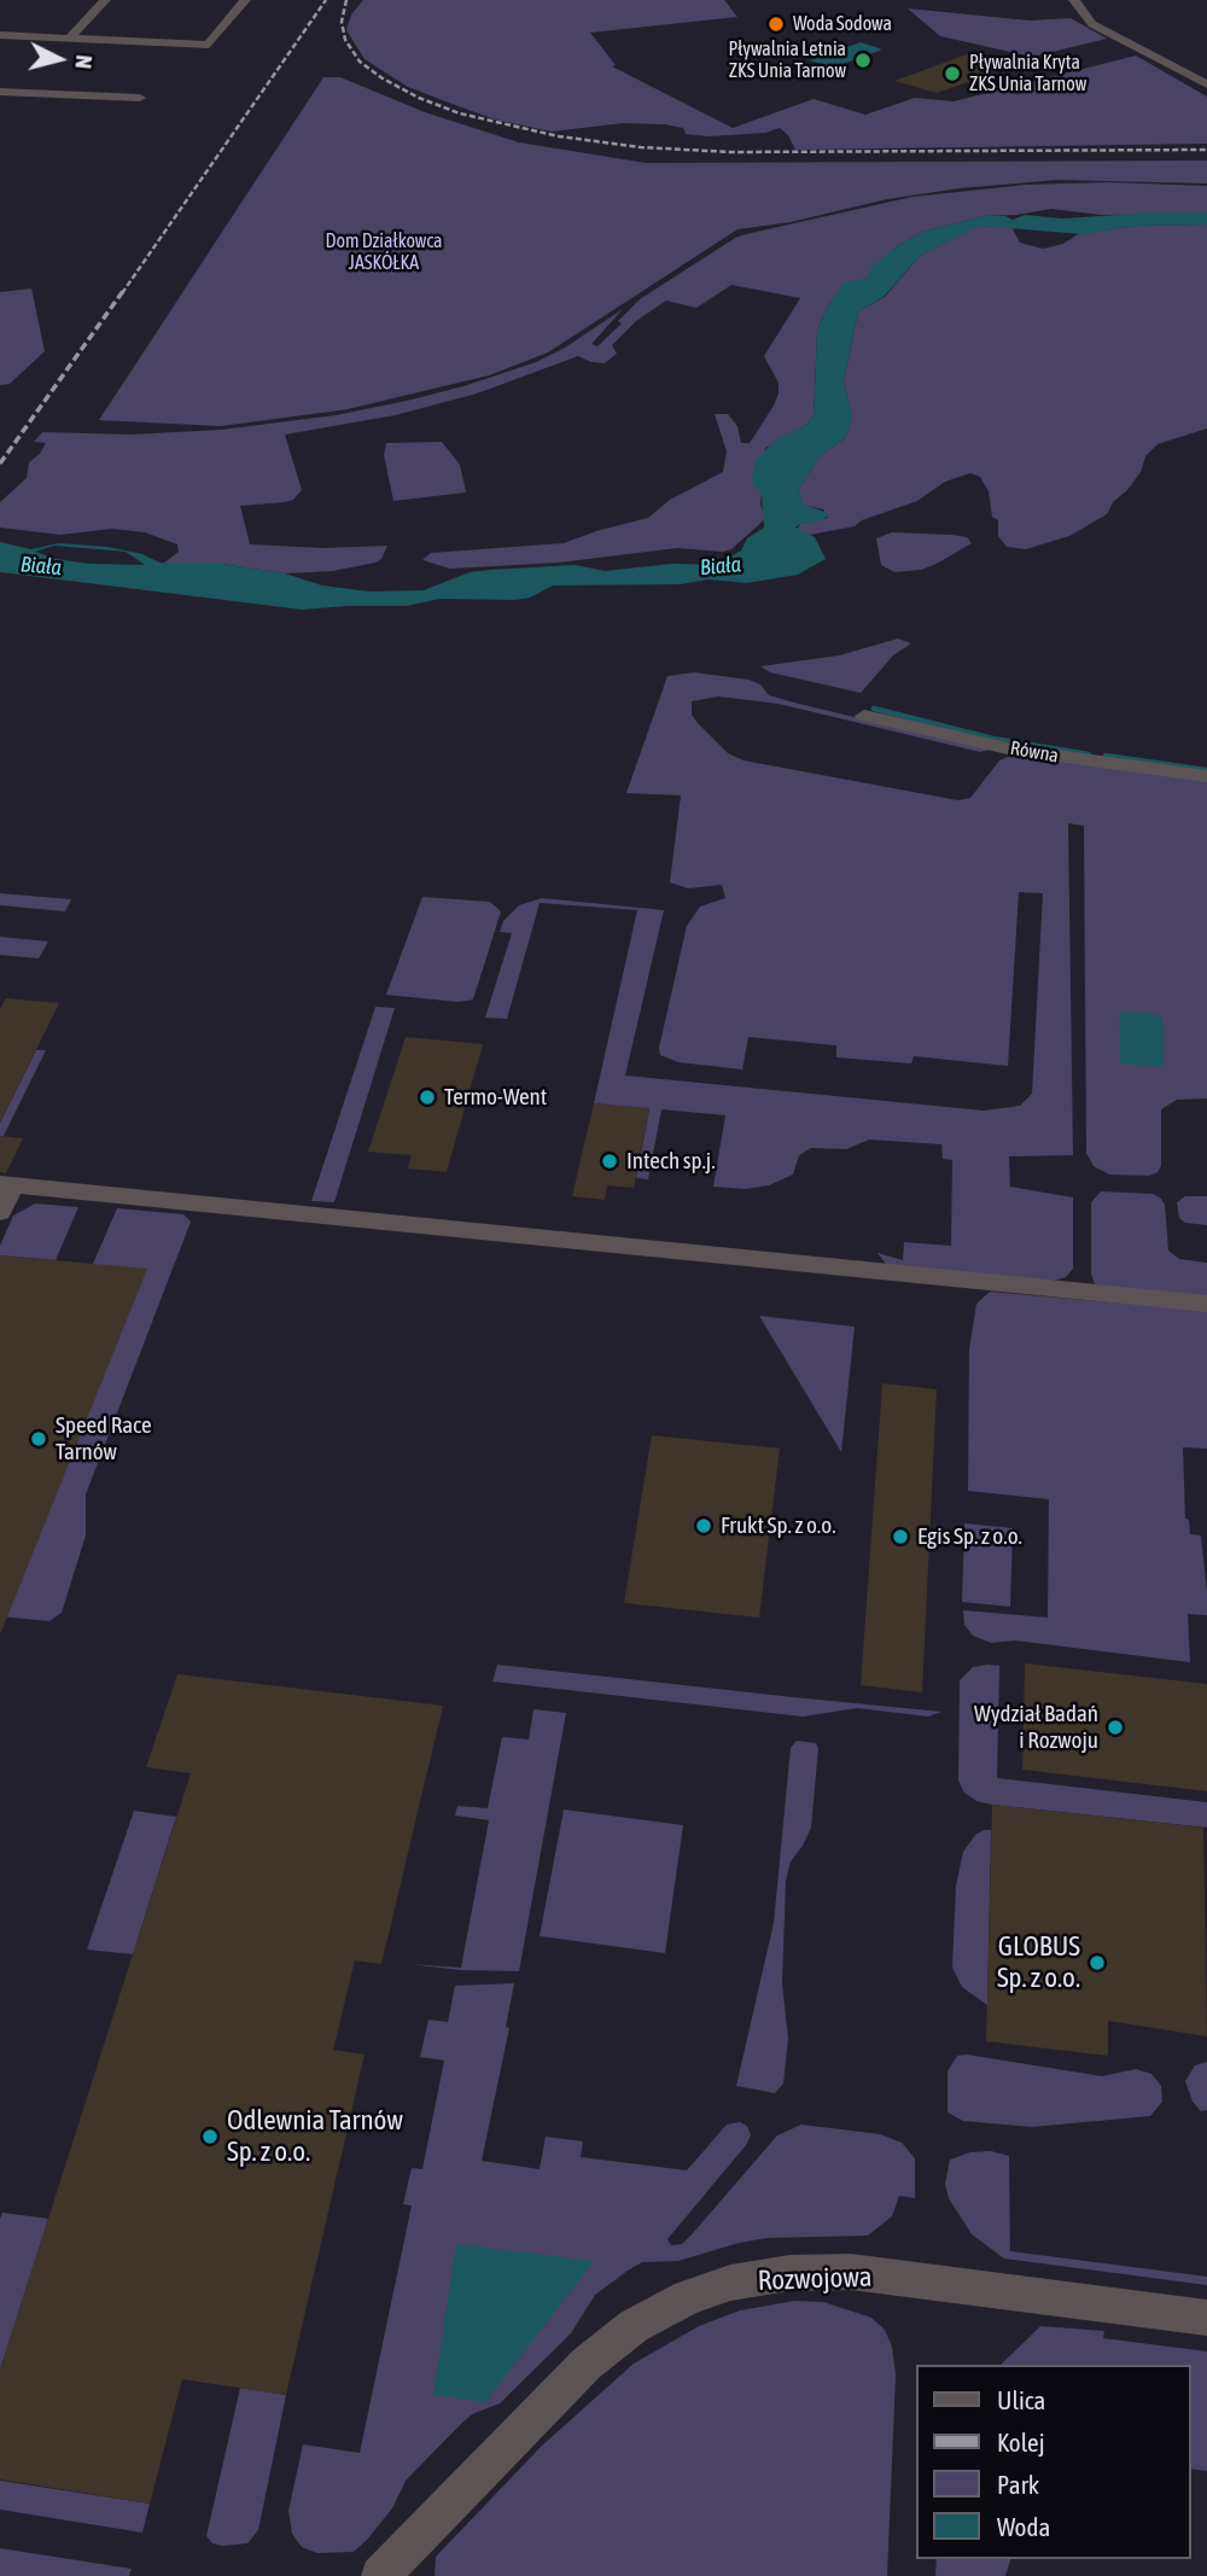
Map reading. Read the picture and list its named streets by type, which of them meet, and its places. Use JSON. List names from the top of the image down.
{
  "streets": {
    "street": ["Równa", "Rozwojowa"]
  },
  "water": ["Biała"],
  "parks": ["Dom Działkowca JASKÓŁKA"],
  "places": [
    "Woda Sodowa",
    "Pływalnia Letnia ZKS Unia Tarnow",
    "Pływalnia Kryta ZKS Unia Tarnow",
    "Termo-Went",
    "Intech sp.j.",
    "Speed Race Tarnów",
    "Frukt Sp. z o.o.",
    "Egis Sp. z o.o.",
    "Wydział Badań i Rozwoju",
    "GLOBUS Sp. z o.o.",
    "Odlewnia Tarnów Sp. z o.o."
  ],
  "legend": [
    "Ulica",
    "Kolej",
    "Park",
    "Woda"
  ],
  "north": "right"
}
